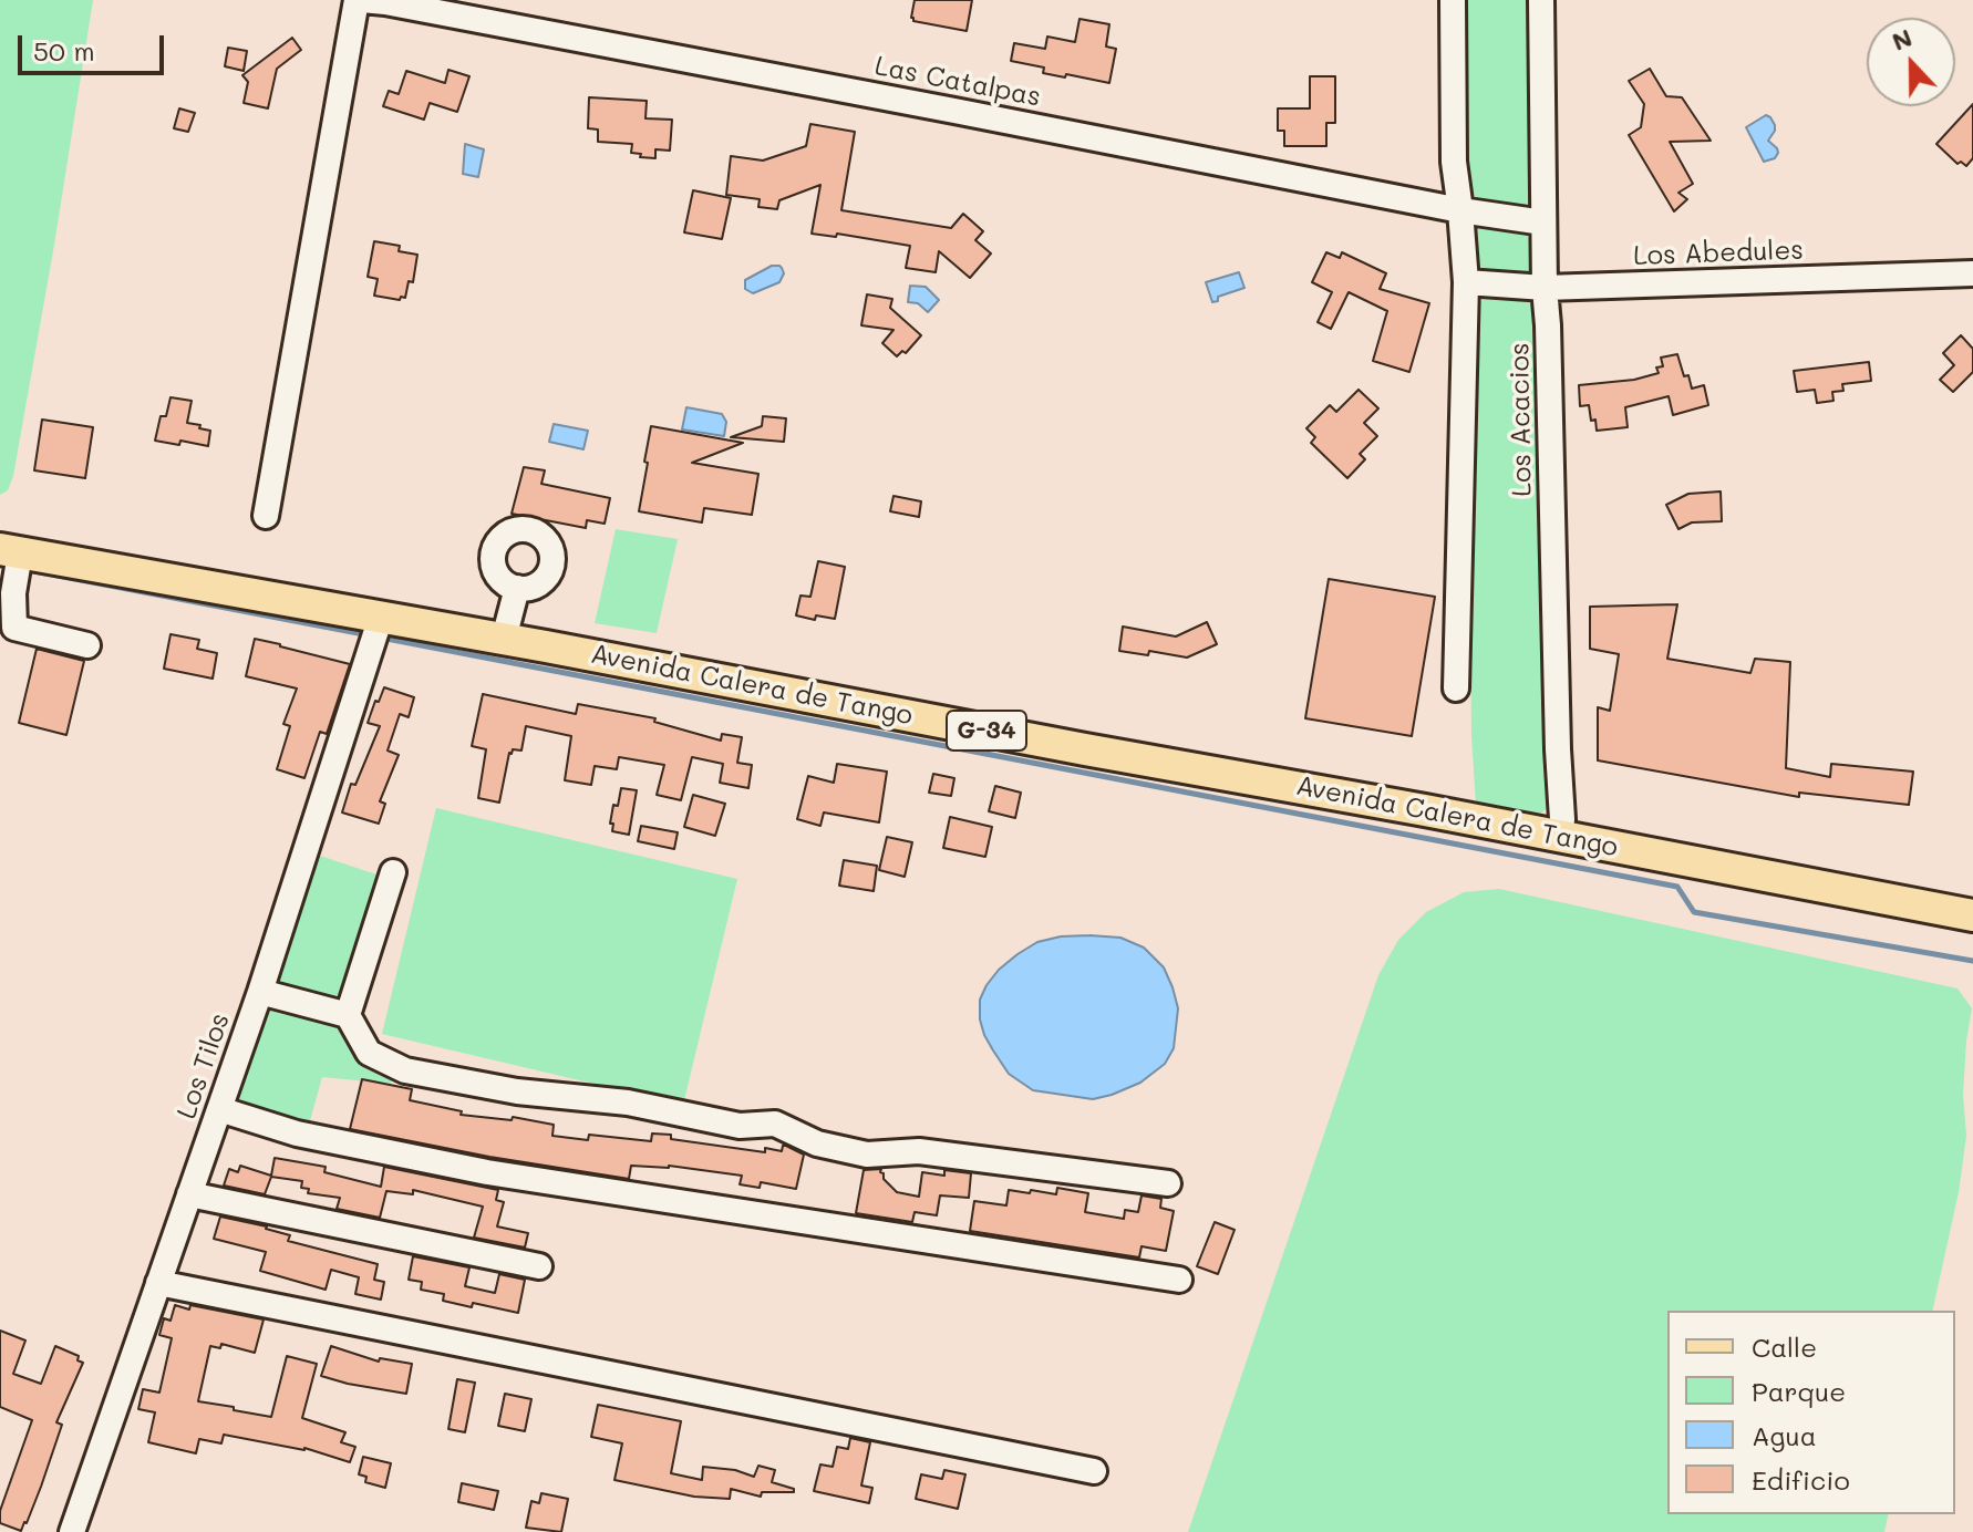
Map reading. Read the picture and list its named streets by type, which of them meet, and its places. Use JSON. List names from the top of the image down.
{
  "streets": {
    "main road": ["Avenida Calera de Tango", "G-34"],
    "street": [
      "Las Catalpas",
      "Los Abedules",
      "Los Acacios",
      "Los Tilos"
    ]
  },
  "crossings": [
    ["Las Catalpas", "Los Acacios"],
    ["Los Abedules", "Los Acacios"],
    ["Los Acacios", "Avenida Calera de Tango"],
    ["Avenida Calera de Tango", "Los Tilos"]
  ],
  "legend": [
    "Calle",
    "Parque",
    "Agua",
    "Edificio"
  ],
  "scale_bar": "50 m",
  "north": "top"
}
